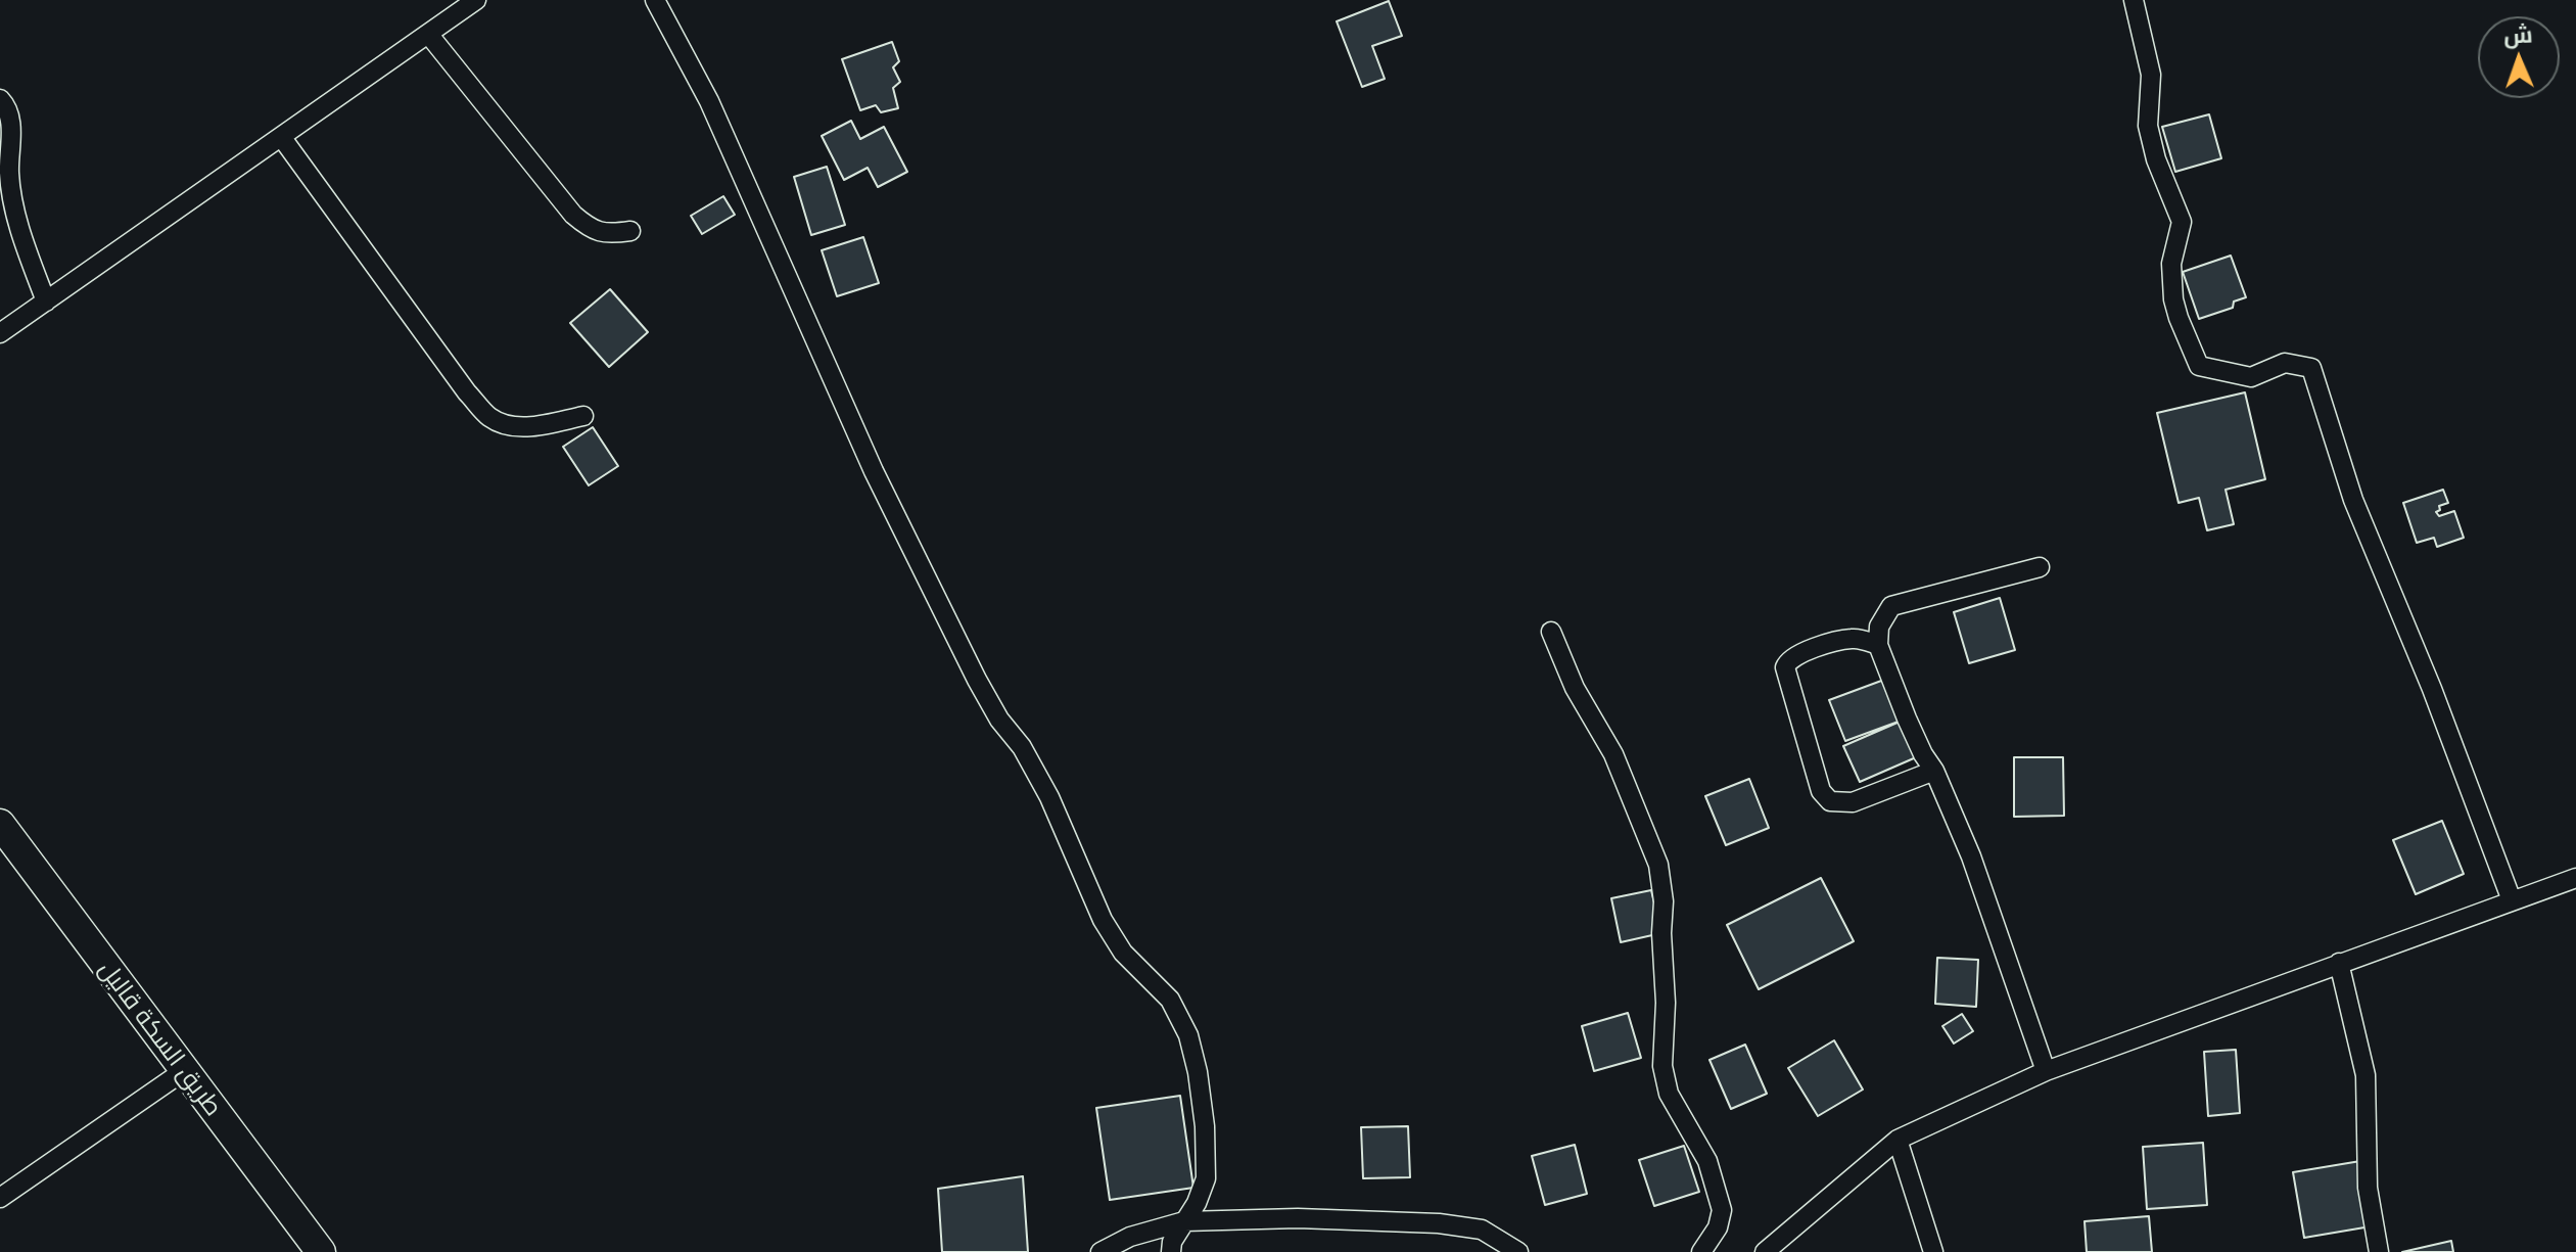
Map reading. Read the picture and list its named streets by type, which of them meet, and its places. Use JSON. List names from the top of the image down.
{
  "streets": {
    "main road": ["طريق السكة قاليل"]
  },
  "north": "top"
}
